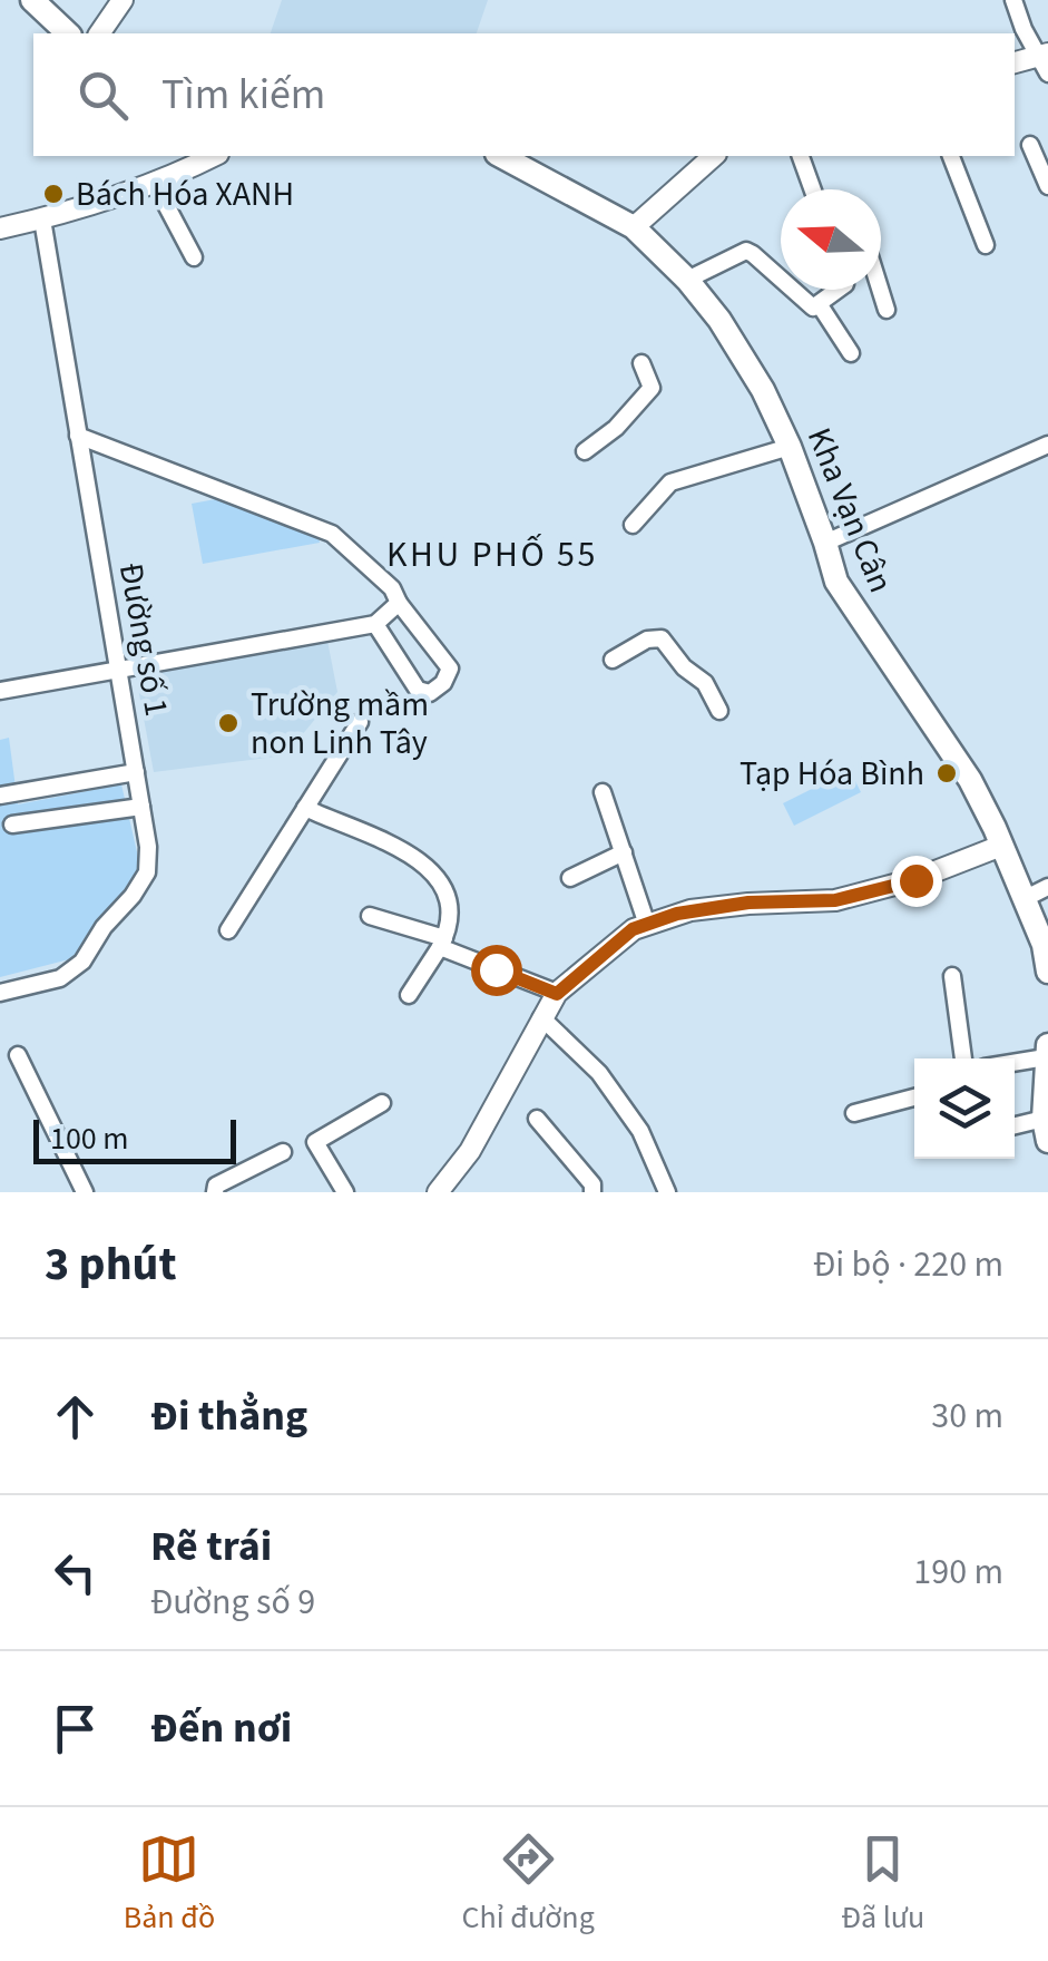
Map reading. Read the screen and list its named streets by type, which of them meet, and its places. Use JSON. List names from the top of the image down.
{
  "streets": {
    "main road": ["Kha Vạn Cân"],
    "street": ["Đường số 1"]
  },
  "districts": ["KHU PHỐ 55"],
  "places": ["Bách Hóa XANH", "Trường mầm non Linh Tây", "Tạp Hóa Bình"],
  "scale_bar": "100 m",
  "north": "left",
  "page": {
    "search": "Tìm kiếm",
    "scale": "100 m",
    "heading": ["3 phút", "Đi bộ · 220 m"],
    "list": [
      ["Đi thẳng", "30 m"],
      ["Rẽ trái", "Đường số 9", "190 m"],
      "Đến nơi"
    ],
    "nav": ["Bản đồ", "Chỉ đường", "Đã lưu"]
  }
}
